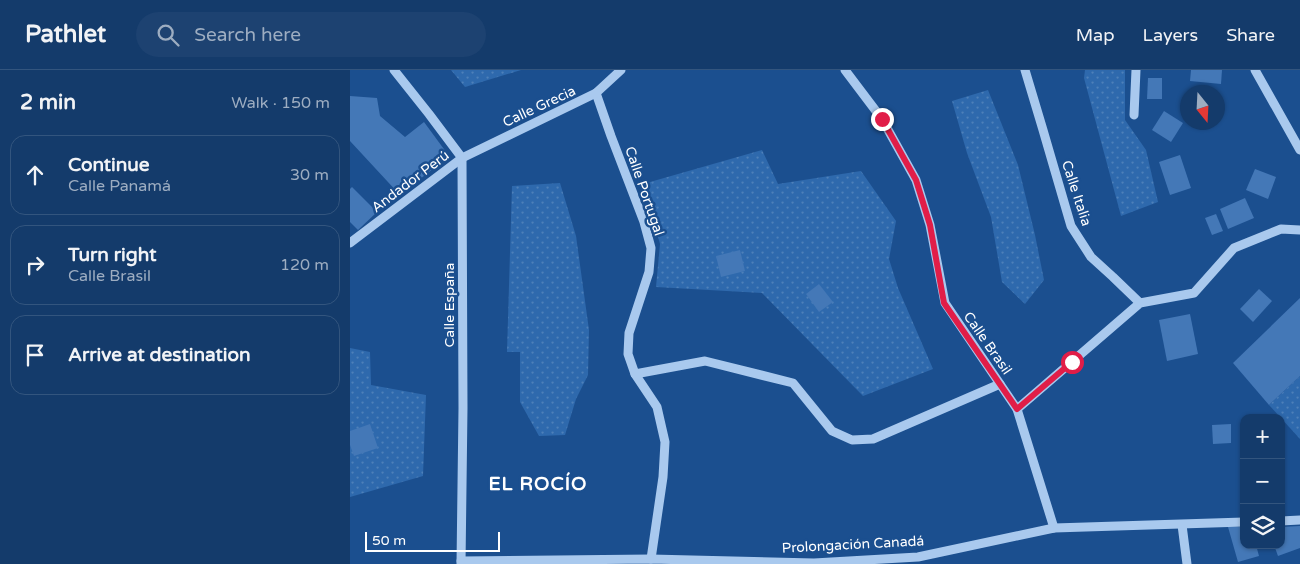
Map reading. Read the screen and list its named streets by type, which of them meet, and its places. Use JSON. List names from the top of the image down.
{
  "streets": {
    "street": [
      "Calle Grecia",
      "Andador Perú",
      "Calle Portugal",
      "Calle Italia",
      "Calle España",
      "Calle Brasil",
      "Prolongación Canadá"
    ]
  },
  "crossings": [
    ["Calle Grecia", "Andador Perú"],
    ["Calle Grecia", "Calle Portugal"],
    ["Calle Grecia", "Calle España"],
    ["Andador Perú", "Calle España"],
    ["Calle Portugal", "Prolongación Canadá"],
    ["Calle España", "Prolongación Canadá"],
    ["Calle Brasil", "Prolongación Canadá"]
  ],
  "districts": ["EL ROCÍO"],
  "scale_bar": "50 m",
  "north": "bottom",
  "page": {
    "header": "Pathlet",
    "search": "Search here",
    "nav": ["Map", "Layers", "Share"],
    "heading": ["2 min", "Walk · 150 m"],
    "list": [
      ["Continue", "Calle Panamá", "30 m"],
      ["Turn right", "Calle Brasil", "120 m"],
      "Arrive at destination"
    ],
    "map_buttons": ["+", "−"],
    "scale": "50 m"
  }
}
